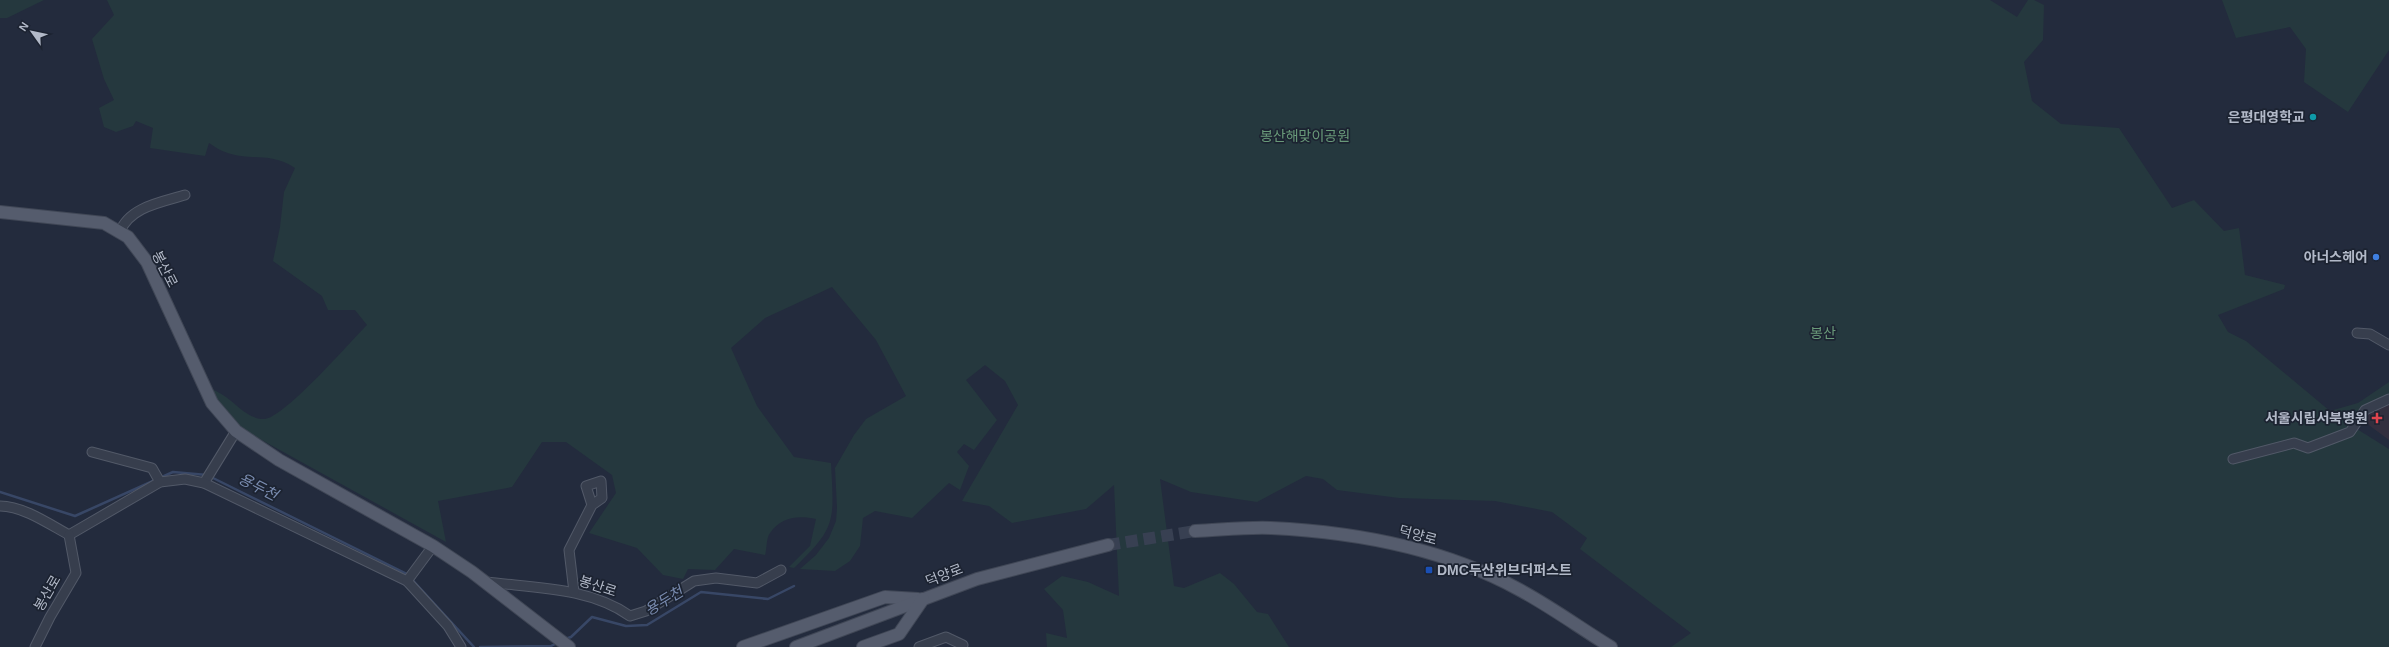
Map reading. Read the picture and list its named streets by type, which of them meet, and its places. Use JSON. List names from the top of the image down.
{
  "streets": {
    "main road": ["봉산로", "덕양로"]
  },
  "water": ["용두천"],
  "parks": ["봉산해맞이공원", "봉산"],
  "places": {
    "other": ["은평대영학교", "아너스헤어"],
    "health": ["서울시립서북병원"],
    "transit": ["DMC두산위브더퍼스트"]
  },
  "north": "top left"
}
